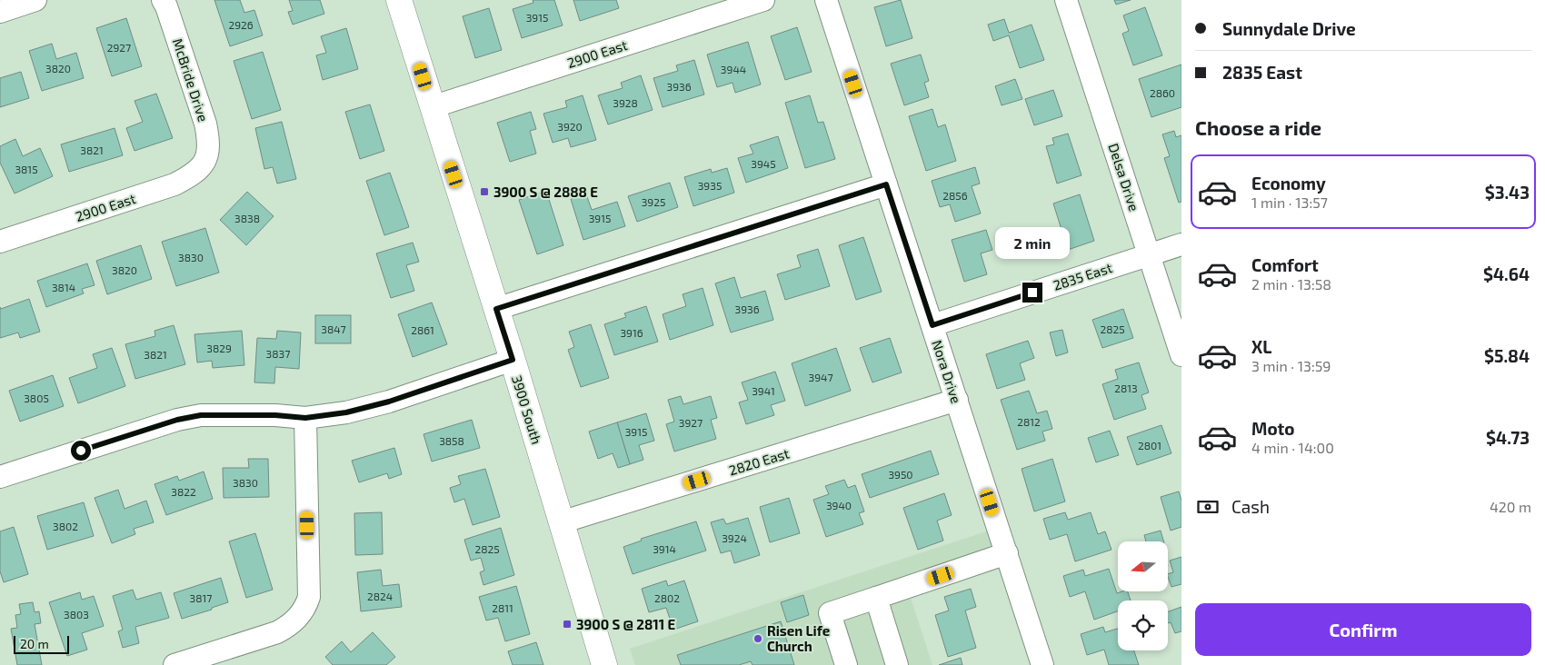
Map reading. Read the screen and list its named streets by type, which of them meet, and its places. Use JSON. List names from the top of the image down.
{
  "streets": {
    "main road": ["3900 South"],
    "street": [
      "2900 East",
      "McBride Drive",
      "Delsa Drive",
      "2835 East",
      "Nora Drive",
      "2820 East"
    ]
  },
  "crossings": [
    ["2900 East", "McBride Drive"],
    ["2900 East", "3900 South"],
    ["Delsa Drive", "2835 East"],
    ["2835 East", "Nora Drive"],
    ["Nora Drive", "2820 East"],
    ["3900 South", "2820 East"]
  ],
  "places": {
    "transit": ["3900 S @ 2888 E", "3900 S @ 2811 E"],
    "other": ["Risen Life Church"]
  },
  "house_numbers": [
    "3915",
    "2926",
    "2927",
    "3820",
    "3944",
    "3936",
    "2860",
    "3928",
    "3920",
    "3821",
    "3945",
    "3815",
    "3935",
    "2856",
    "3925",
    "3838",
    "3915",
    "3830",
    "3820",
    "3814",
    "3936",
    "3847",
    "2825",
    "2861",
    "3916",
    "3829",
    "3837",
    "3821",
    "3947",
    "2813",
    "3941",
    "3805",
    "2812",
    "3927",
    "3915",
    "3858",
    "2801",
    "3950",
    "3830",
    "3822",
    "3940",
    "3802",
    "3924",
    "2825",
    "3914",
    "2824",
    "3817",
    "2802",
    "2811",
    "3803"
  ],
  "scale_bar": "20 m",
  "north": "left",
  "page": {
    "banner": ["Sunnydale Drive", "2835 East"],
    "heading": "Choose a ride",
    "list": [
      {
        "name": "Economy",
        "note": "1 min · 13:57",
        "value": "$3.43"
      },
      {
        "name": "Comfort",
        "note": "2 min · 13:58",
        "value": "$4.64"
      },
      {
        "name": "XL",
        "note": "3 min · 13:59",
        "value": "$5.84"
      },
      {
        "name": "Moto",
        "note": "4 min · 14:00",
        "value": "$4.73"
      }
    ],
    "bubble": "2 min",
    "pay": ["Cash", "420 m"],
    "buttons": "Confirm",
    "scale": "20 m"
  }
}
